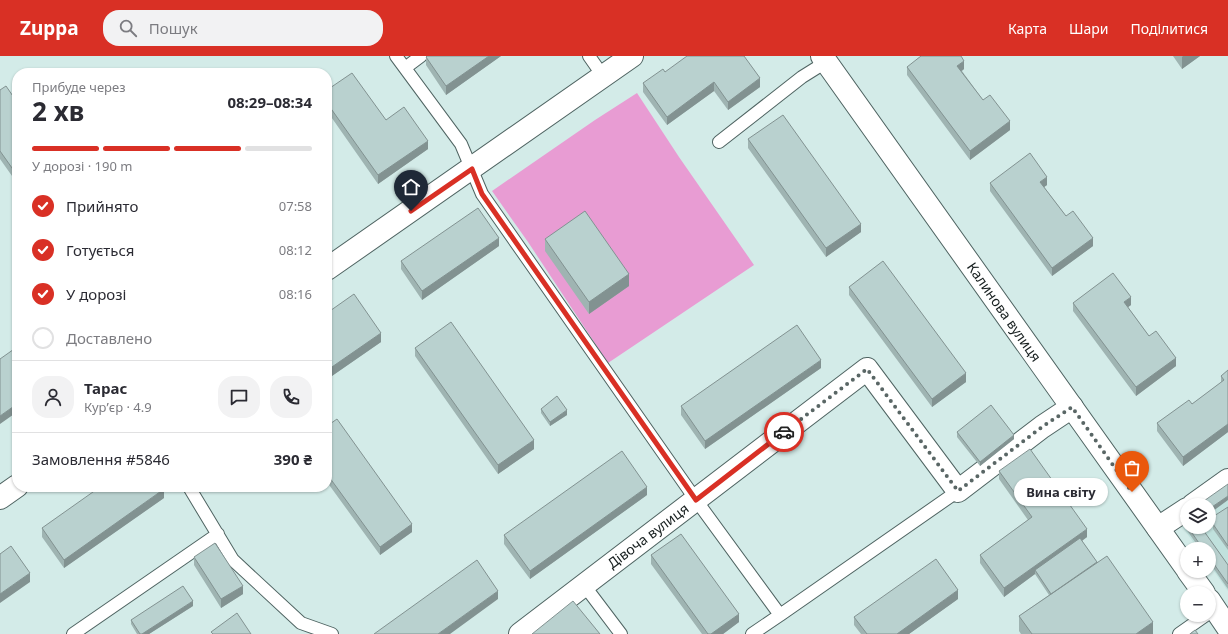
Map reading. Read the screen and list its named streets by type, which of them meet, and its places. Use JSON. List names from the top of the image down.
{
  "streets": {
    "street": ["Калинова вулиця", "Дівоча вулиця"]
  },
  "places": ["Вина світу"],
  "page": {
    "header": "Zuppa",
    "search": "Пошук",
    "nav": ["Карта", "Шари", "Поділитися"],
    "heading": ["2 хв", "Прибуде через", "08:29–08:34"],
    "panel": [
      "Тарас",
      "Кур’єр · 4.9",
      "Замовлення #5846",
      "390 ₴"
    ],
    "bar": "У дорозі · 190 m",
    "list": [
      ["Прийнято", "07:58"],
      ["Готується", "08:12"],
      ["У дорозі", "08:16"],
      "Доставлено"
    ],
    "bubble": "Вина світу",
    "map_buttons": ["+", "−"]
  }
}
